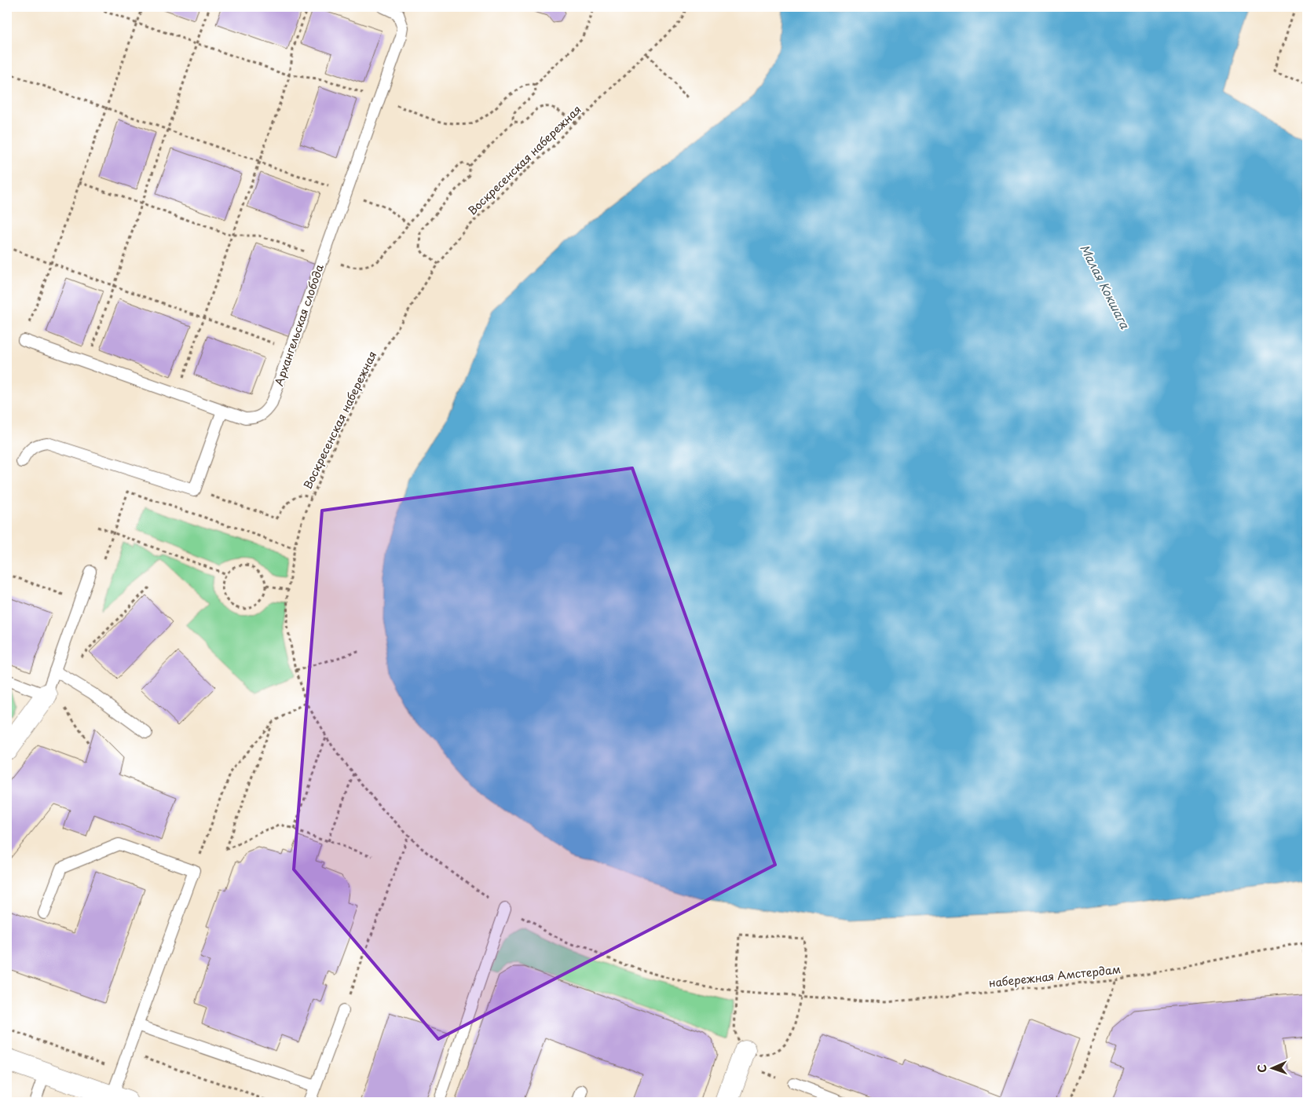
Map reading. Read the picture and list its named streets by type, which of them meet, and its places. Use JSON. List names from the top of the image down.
{
  "streets": {
    "lane": ["Архангельская слобода"],
    "path": ["Воскресенская набережная", "набережная Амстердам"]
  },
  "crossings": [
    ["Воскресенская набережная", "набережная Амстердам"]
  ],
  "water": ["Малая Кокшага"],
  "north": "left"
}
